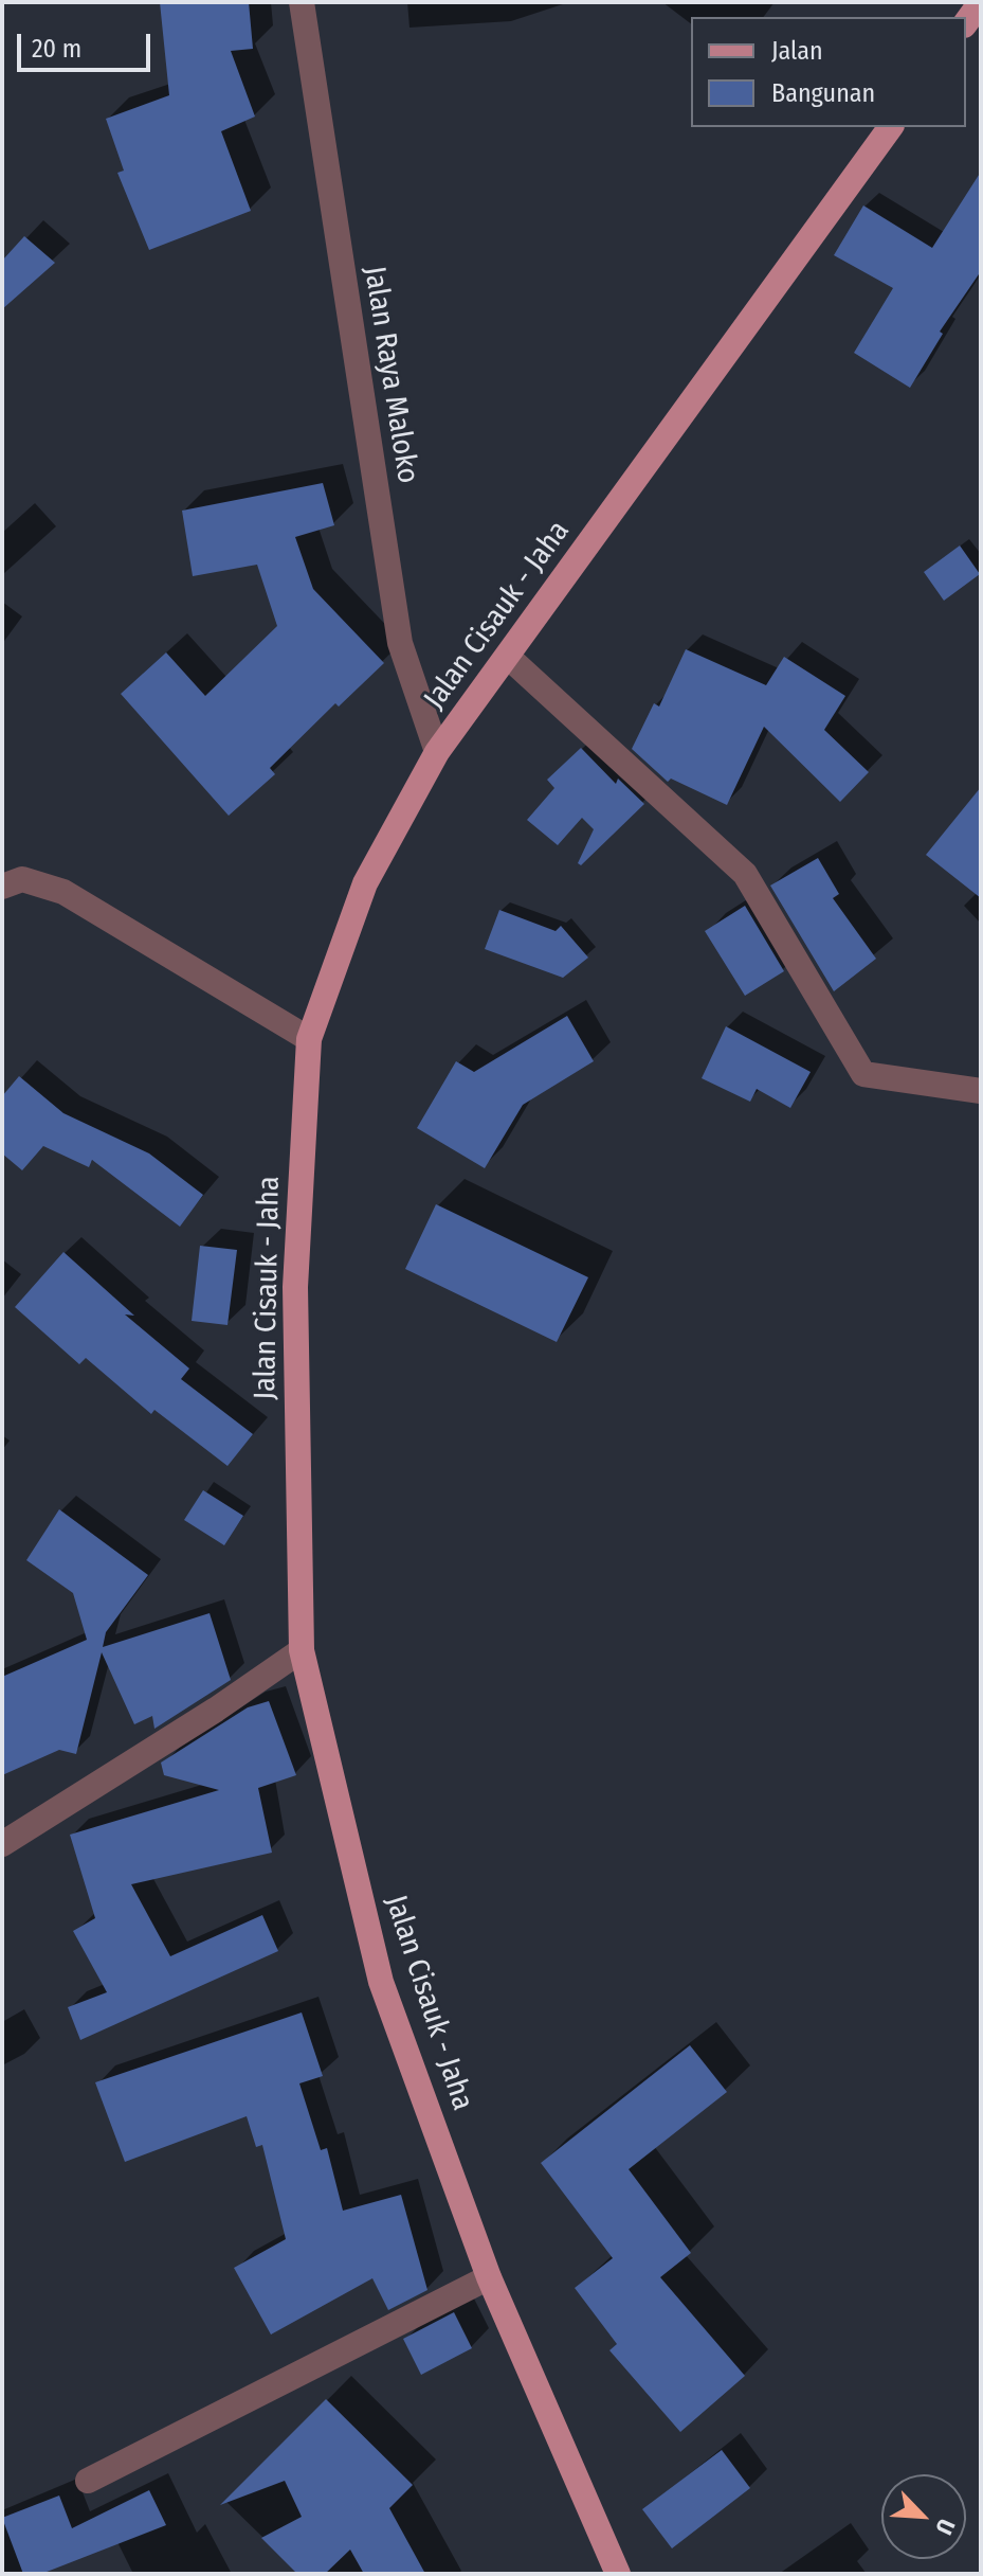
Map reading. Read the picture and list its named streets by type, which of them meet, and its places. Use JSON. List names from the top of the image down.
{
  "streets": {
    "main road": ["Jalan Cisauk - Jaha"],
    "street": ["Jalan Raya Maloko"]
  },
  "crossings": [
    ["Jalan Raya Maloko", "Jalan Cisauk - Jaha"]
  ],
  "legend": ["Jalan", "Bangunan"],
  "scale_bar": "20 m",
  "north": "bottom right"
}
